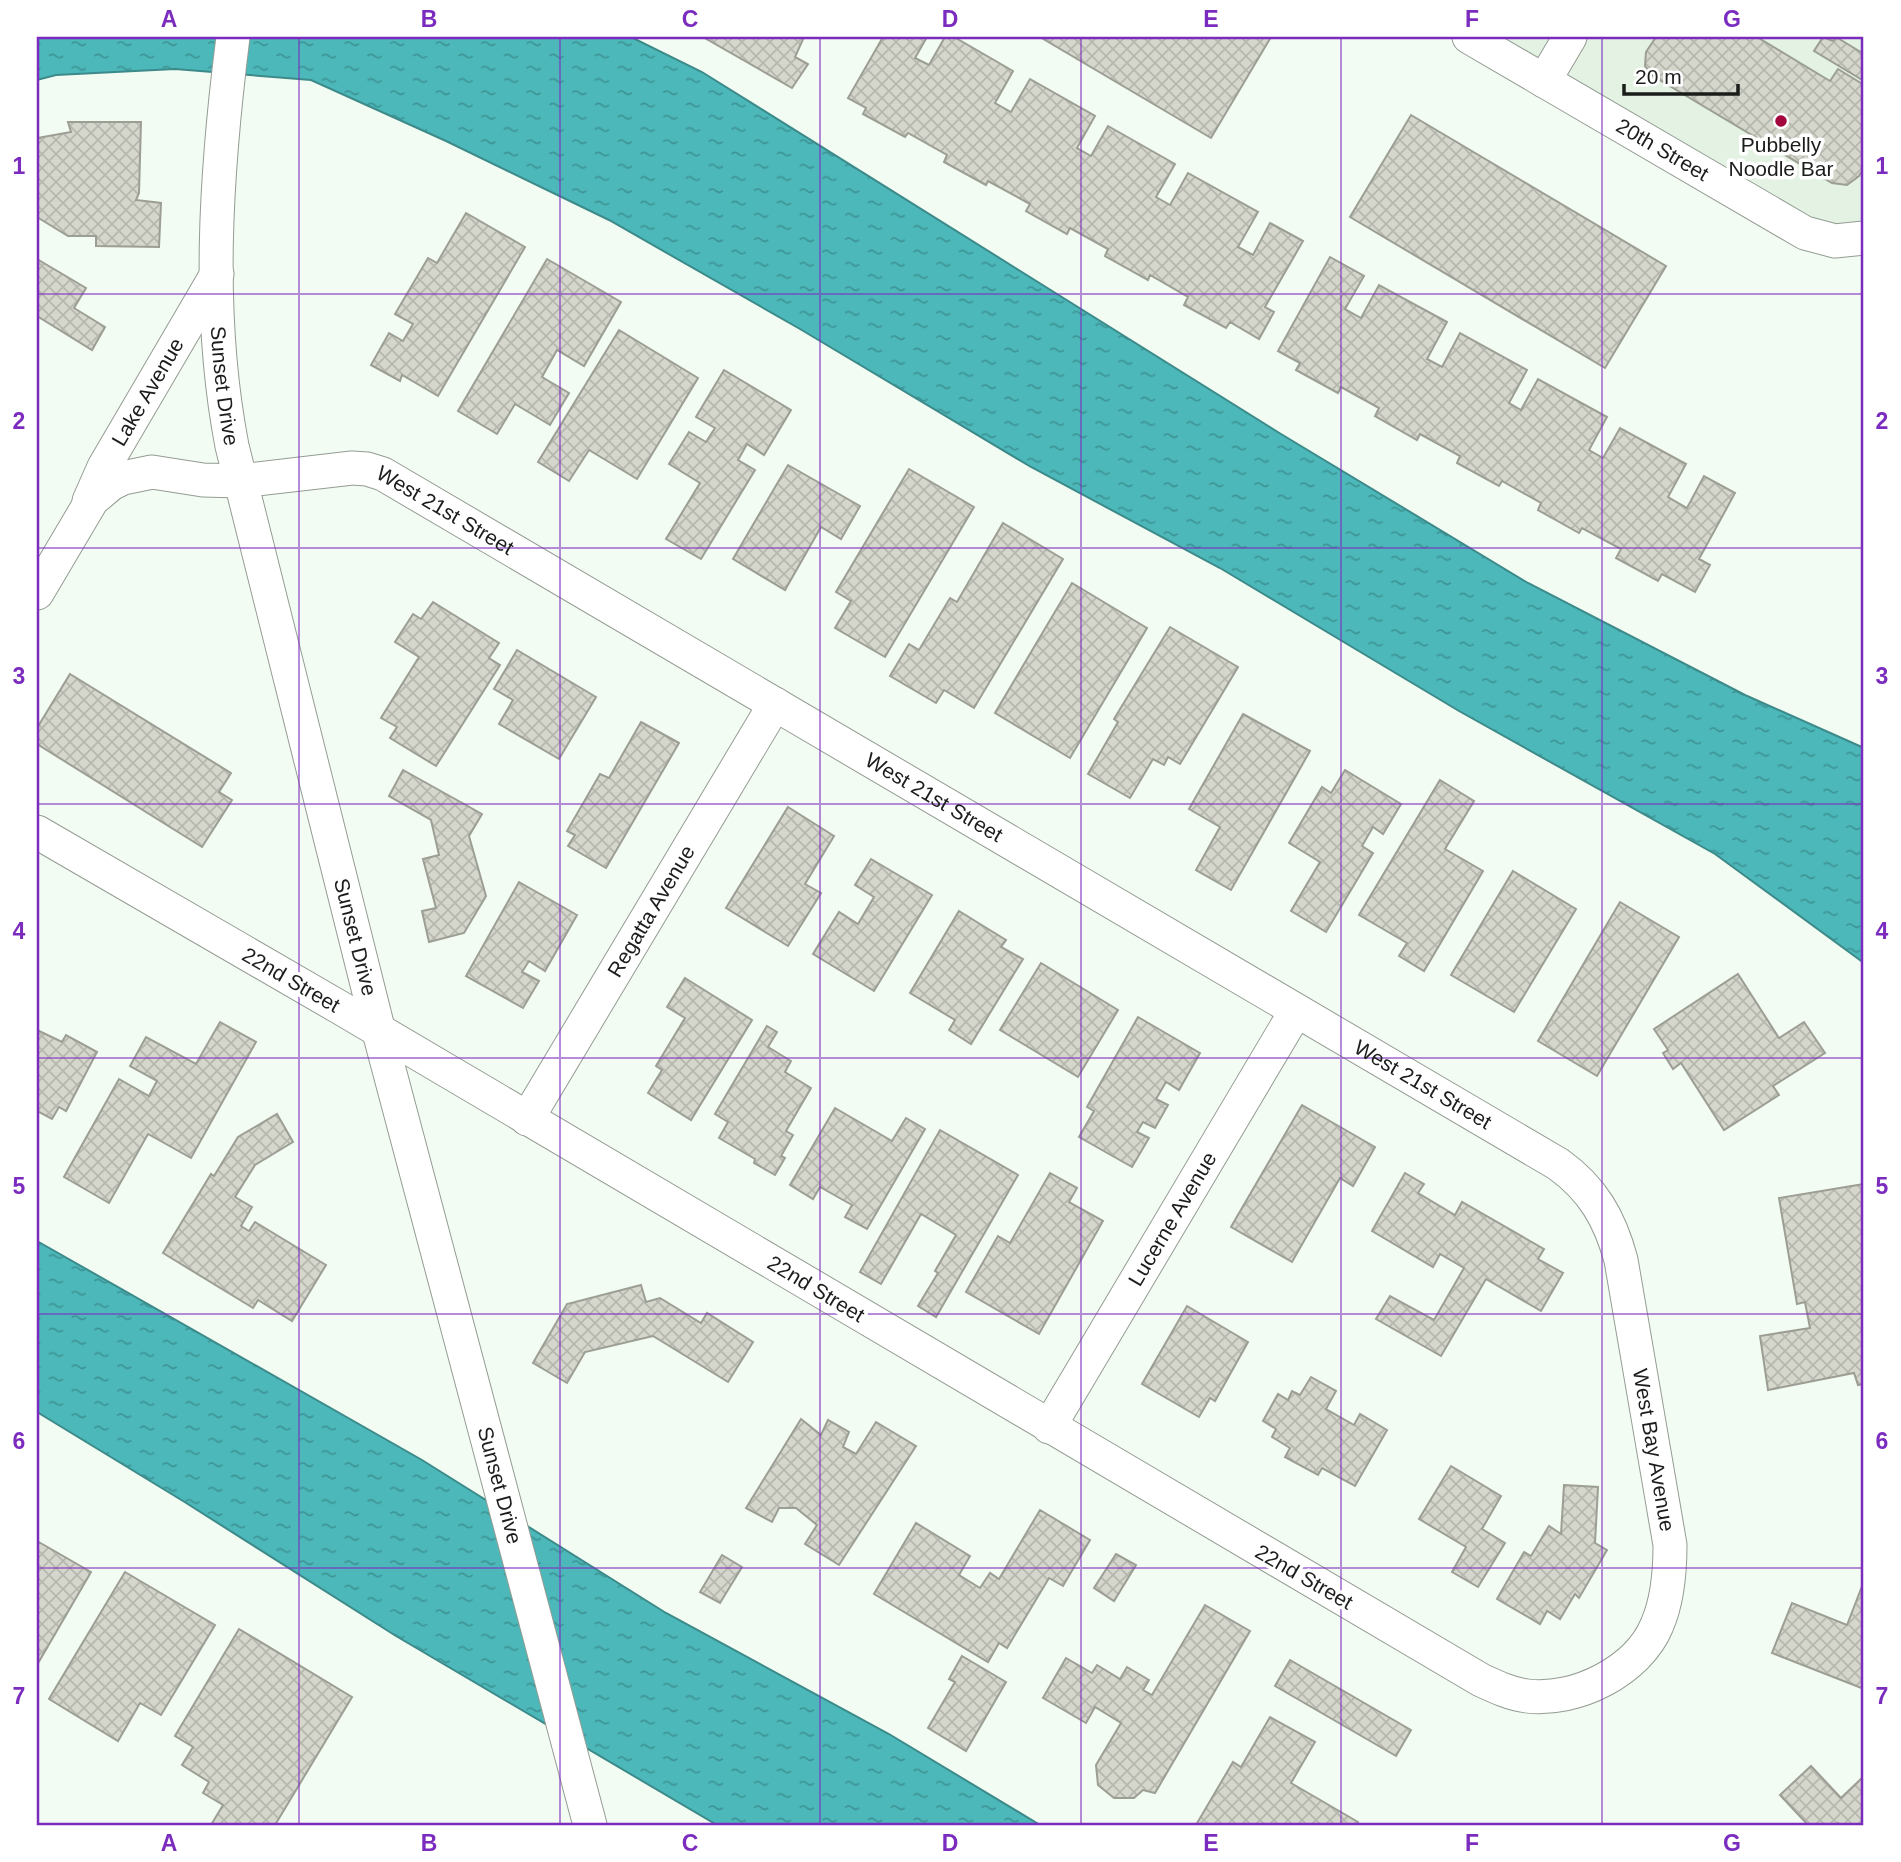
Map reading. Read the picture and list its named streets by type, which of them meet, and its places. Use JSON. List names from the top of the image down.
{
  "streets": {
    "street": [
      "20th Street",
      "Sunset Drive",
      "Lake Avenue",
      "West 21st Street",
      "Regatta Avenue",
      "22nd Street",
      "Lucerne Avenue",
      "West Bay Avenue"
    ]
  },
  "crossings": [
    ["Sunset Drive", "Lake Avenue"],
    ["Sunset Drive", "West 21st Street"],
    ["Sunset Drive", "22nd Street"],
    ["Lake Avenue", "West 21st Street"],
    ["West 21st Street", "Regatta Avenue"],
    ["West 21st Street", "Lucerne Avenue"],
    ["West 21st Street", "West Bay Avenue"],
    ["Regatta Avenue", "22nd Street"],
    ["22nd Street", "Lucerne Avenue"],
    ["22nd Street", "West Bay Avenue"]
  ],
  "places": ["Pubbelly Noodle Bar"],
  "scale_bar": "20 m",
  "grid": {
    "columns": [
      "A",
      "B",
      "C",
      "D",
      "E",
      "F",
      "G"
    ],
    "rows": [
      "1",
      "2",
      "3",
      "4",
      "5",
      "6",
      "7"
    ]
  }
}
